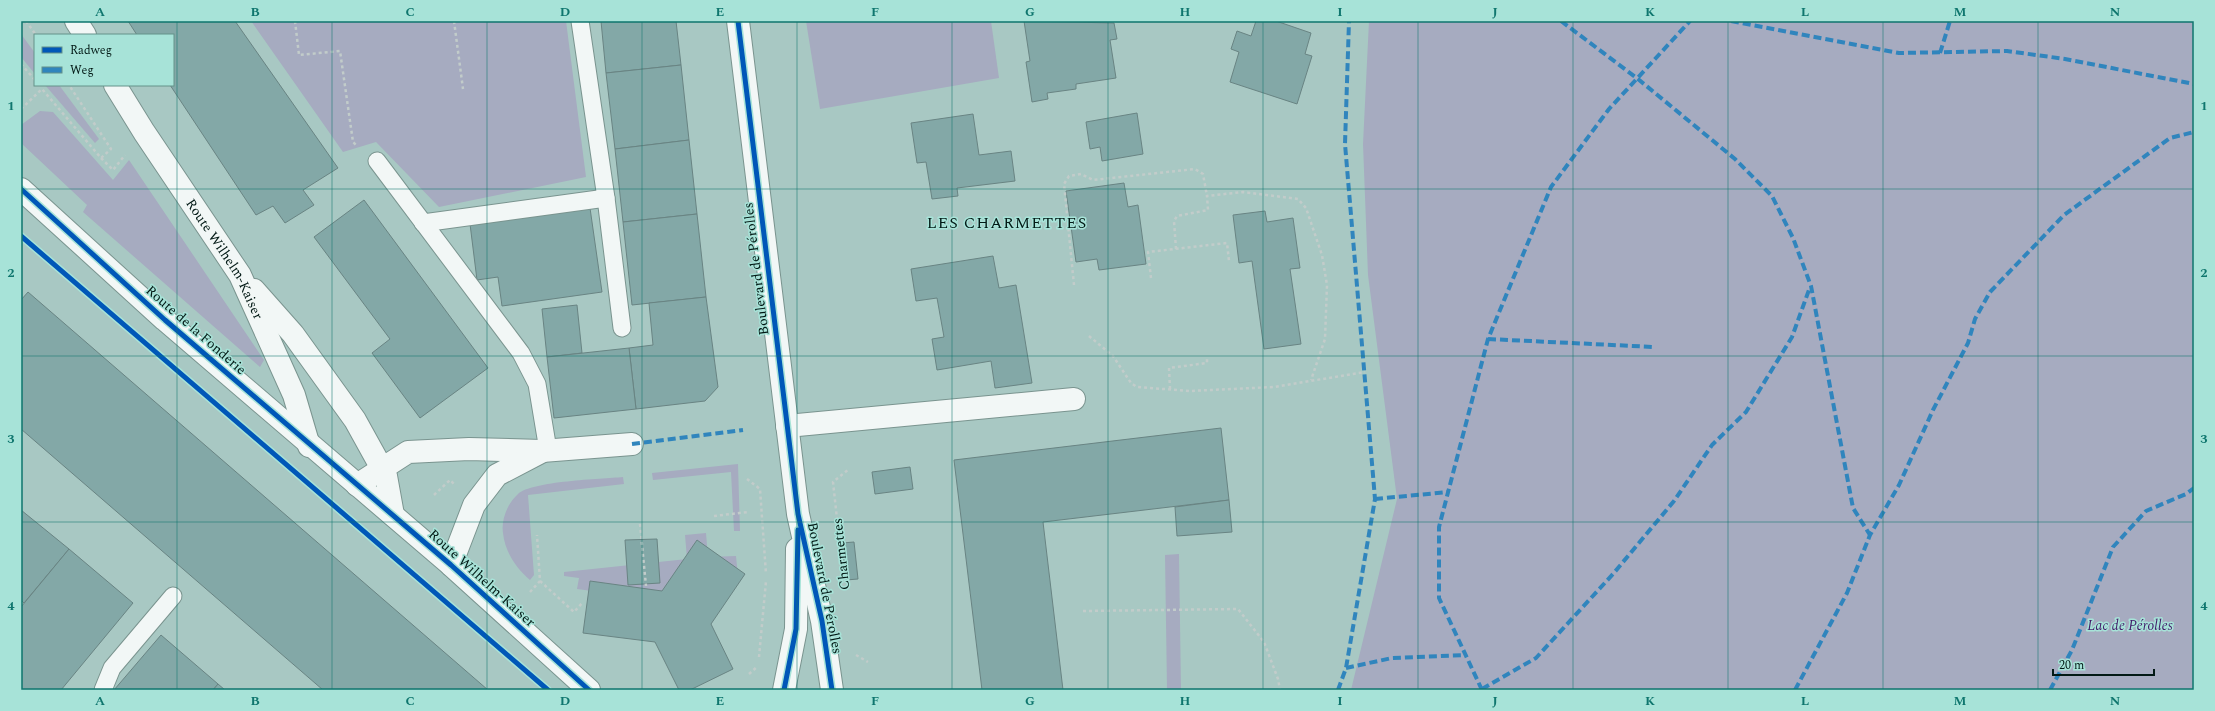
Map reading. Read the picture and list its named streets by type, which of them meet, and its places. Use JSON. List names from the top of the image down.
{
  "streets": {
    "main road": ["Route Wilhelm-Kaiser", "Boulevard de Pérolles", "Route de la Fonderie"],
    "path": ["Charmettes"]
  },
  "crossings": [
    ["Route Wilhelm-Kaiser", "Route de la Fonderie"]
  ],
  "districts": ["LES CHARMETTES"],
  "parks": ["Lac de Pérolles"],
  "legend": ["Radweg", "Weg"],
  "scale_bar": "20 m",
  "grid": {
    "columns": [
      "A",
      "B",
      "C",
      "D",
      "E",
      "F",
      "G",
      "H",
      "I",
      "J",
      "K",
      "L",
      "M",
      "N"
    ],
    "rows": [
      "1",
      "2",
      "3",
      "4"
    ]
  }
}
